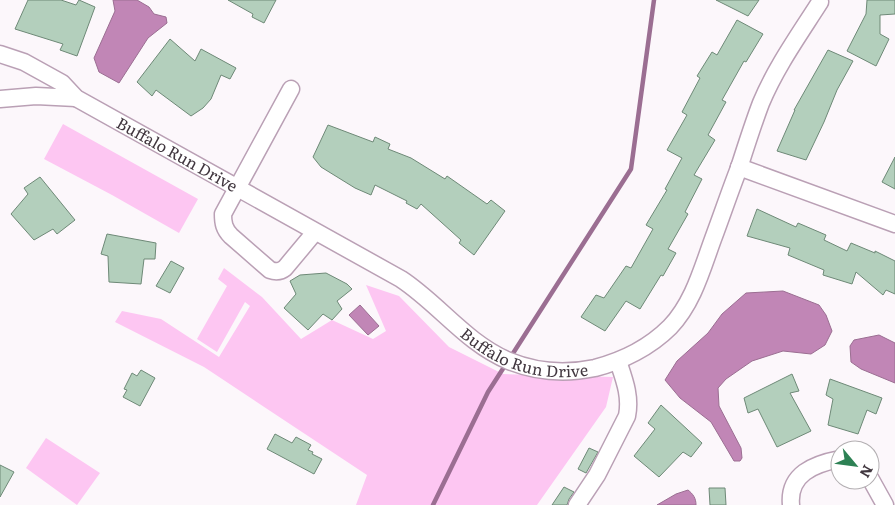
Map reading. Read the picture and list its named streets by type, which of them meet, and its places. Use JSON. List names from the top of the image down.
{
  "streets": {
    "street": ["Buffalo Run Drive"]
  },
  "north": "bottom right"
}
